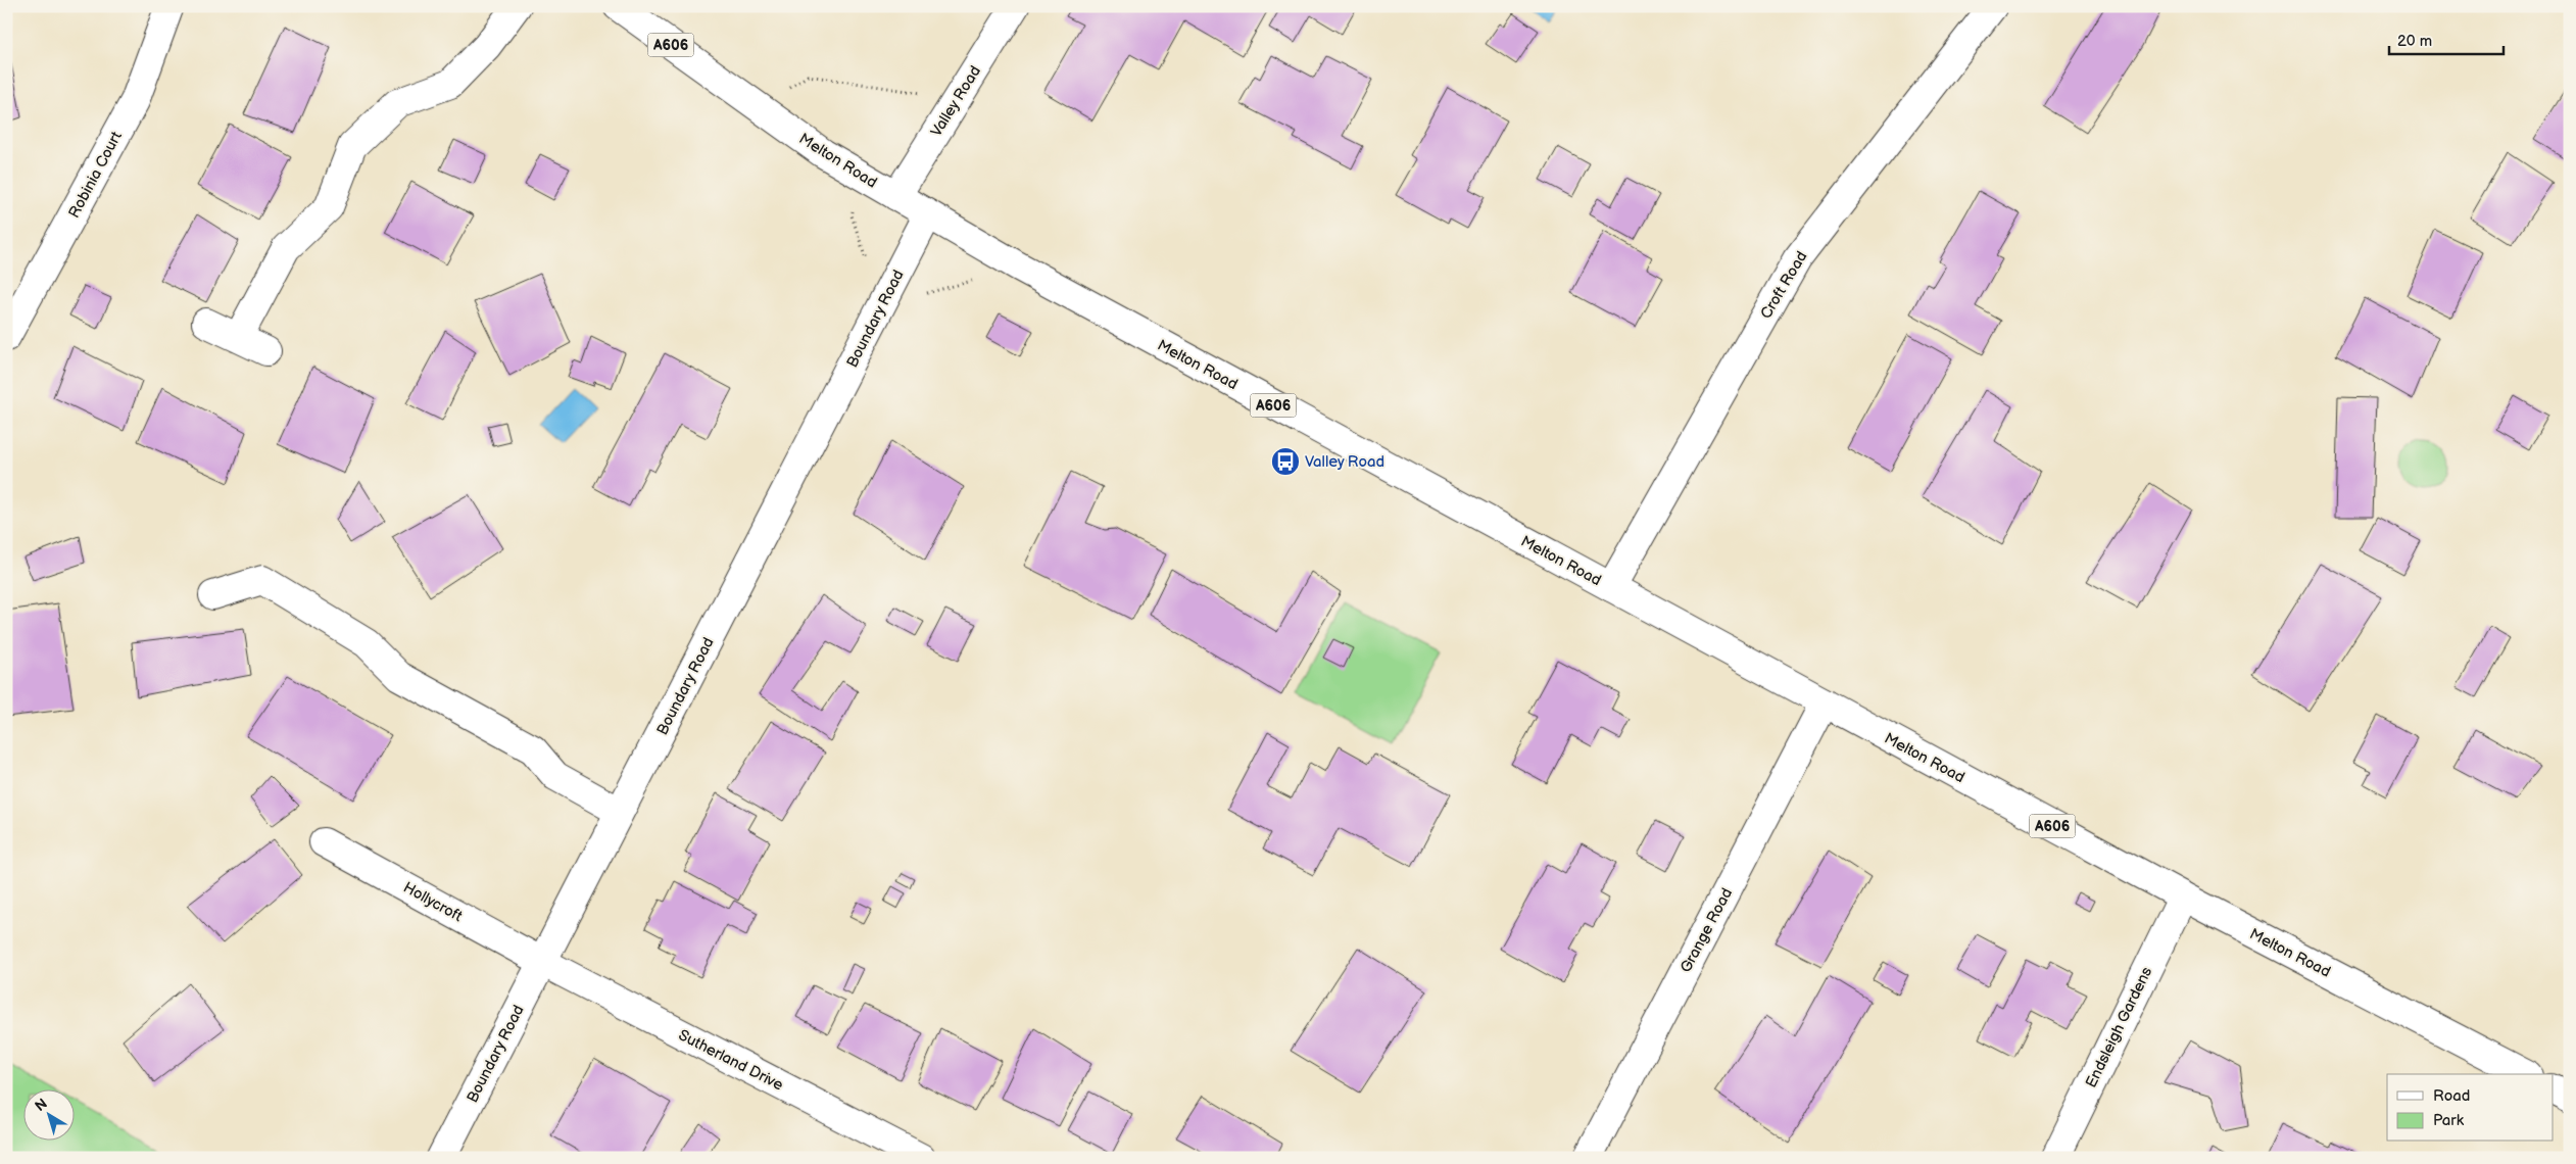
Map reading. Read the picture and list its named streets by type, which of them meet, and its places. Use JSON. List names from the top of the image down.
{
  "streets": {
    "street": [
      "A606",
      "Valley Road",
      "Melton Road",
      "Robinia Court",
      "Croft Road",
      "Boundary Road",
      "Hollycroft",
      "Grange Road",
      "Endsleigh Gardens",
      "Sutherland Drive"
    ]
  },
  "crossings": [
    ["Valley Road", "Melton Road"],
    ["Melton Road", "Croft Road"],
    ["Melton Road", "Boundary Road"],
    ["Melton Road", "Grange Road"],
    ["Melton Road", "Endsleigh Gardens"],
    ["Boundary Road", "Hollycroft"],
    ["Boundary Road", "Sutherland Drive"],
    ["Hollycroft", "Sutherland Drive"]
  ],
  "places": {
    "bus stop": ["Valley Road"]
  },
  "legend": ["Road", "Park"],
  "scale_bar": "20 m",
  "north": "top left"
}
